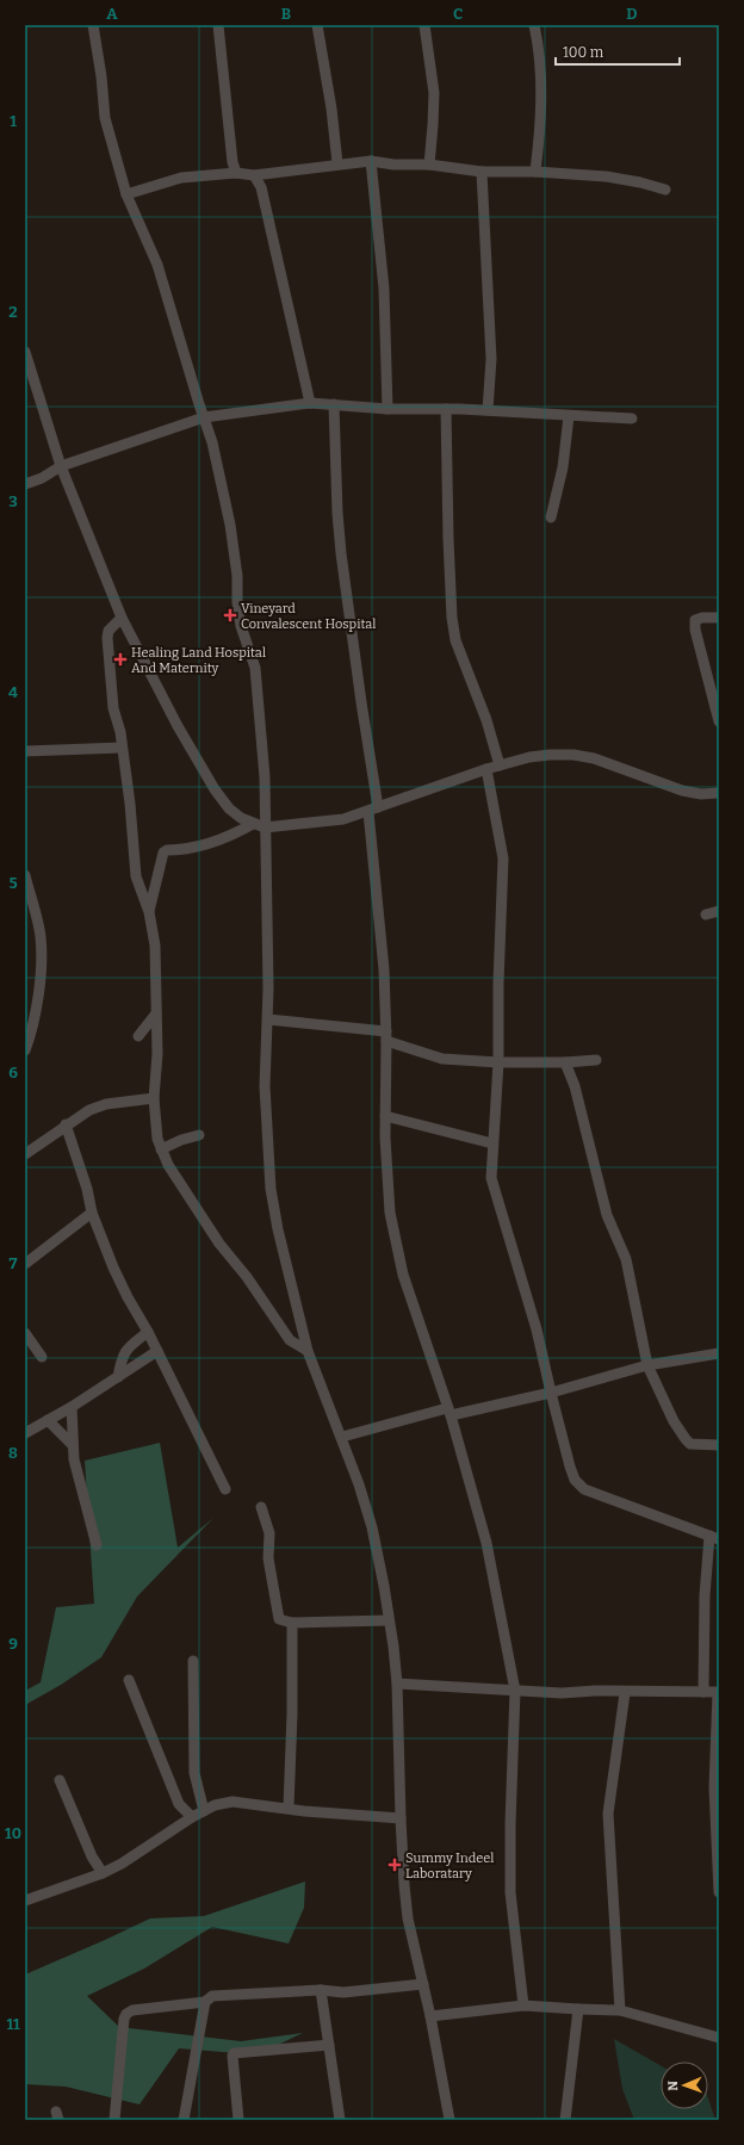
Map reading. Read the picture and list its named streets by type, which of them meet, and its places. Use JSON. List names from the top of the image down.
{
  "places": {
    "health": ["Vineyard Convalescent Hospital", "Healing Land Hospital And Maternity", "Summy Indeel Laboratary"]
  },
  "scale_bar": "100 m",
  "north": "left",
  "grid": {
    "columns": [
      "A",
      "B",
      "C",
      "D"
    ],
    "rows": [
      "1",
      "2",
      "3",
      "4",
      "5",
      "6",
      "7",
      "8",
      "9",
      "10",
      "11"
    ]
  }
}
